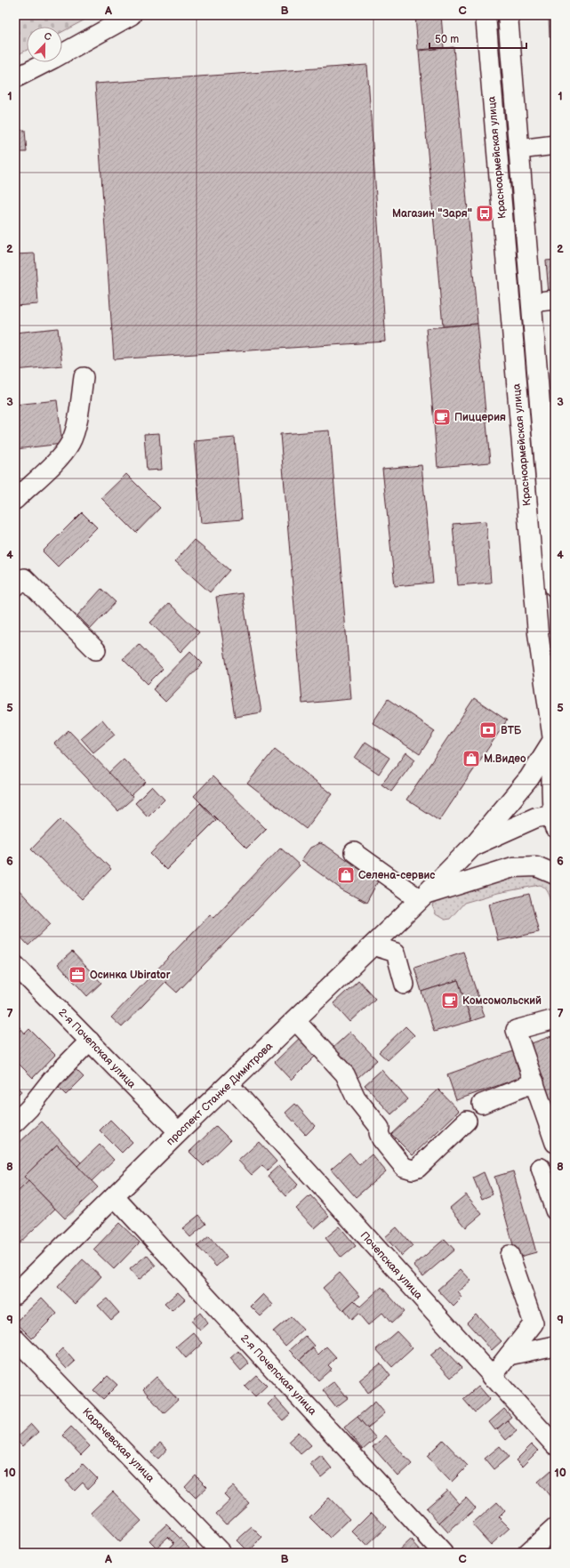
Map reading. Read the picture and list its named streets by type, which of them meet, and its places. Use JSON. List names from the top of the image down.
{
  "streets": {
    "main road": ["Красноармейская улица", "проспект Станке Димитрова"],
    "street": ["2-я Почепская улица", "Почепская улица", "Карачевская улица"]
  },
  "crossings": [
    ["2-я Почепская улица", "проспект Станке Димитрова"],
    ["проспект Станке Димитрова", "Почепская улица"]
  ],
  "places": {
    "bus stop": ["Магазин \"Заря\""],
    "cafe": ["Пиццерия", "Комсомольский"],
    "bank": ["ВТБ"],
    "shop": ["М.Видео", "Селена-сервис"],
    "office": ["Осинка Ubirator"]
  },
  "scale_bar": "50 m",
  "north": "top",
  "grid": {
    "columns": ["A", "B", "C"],
    "rows": [
      "1",
      "2",
      "3",
      "4",
      "5",
      "6",
      "7",
      "8",
      "9",
      "10"
    ]
  }
}
